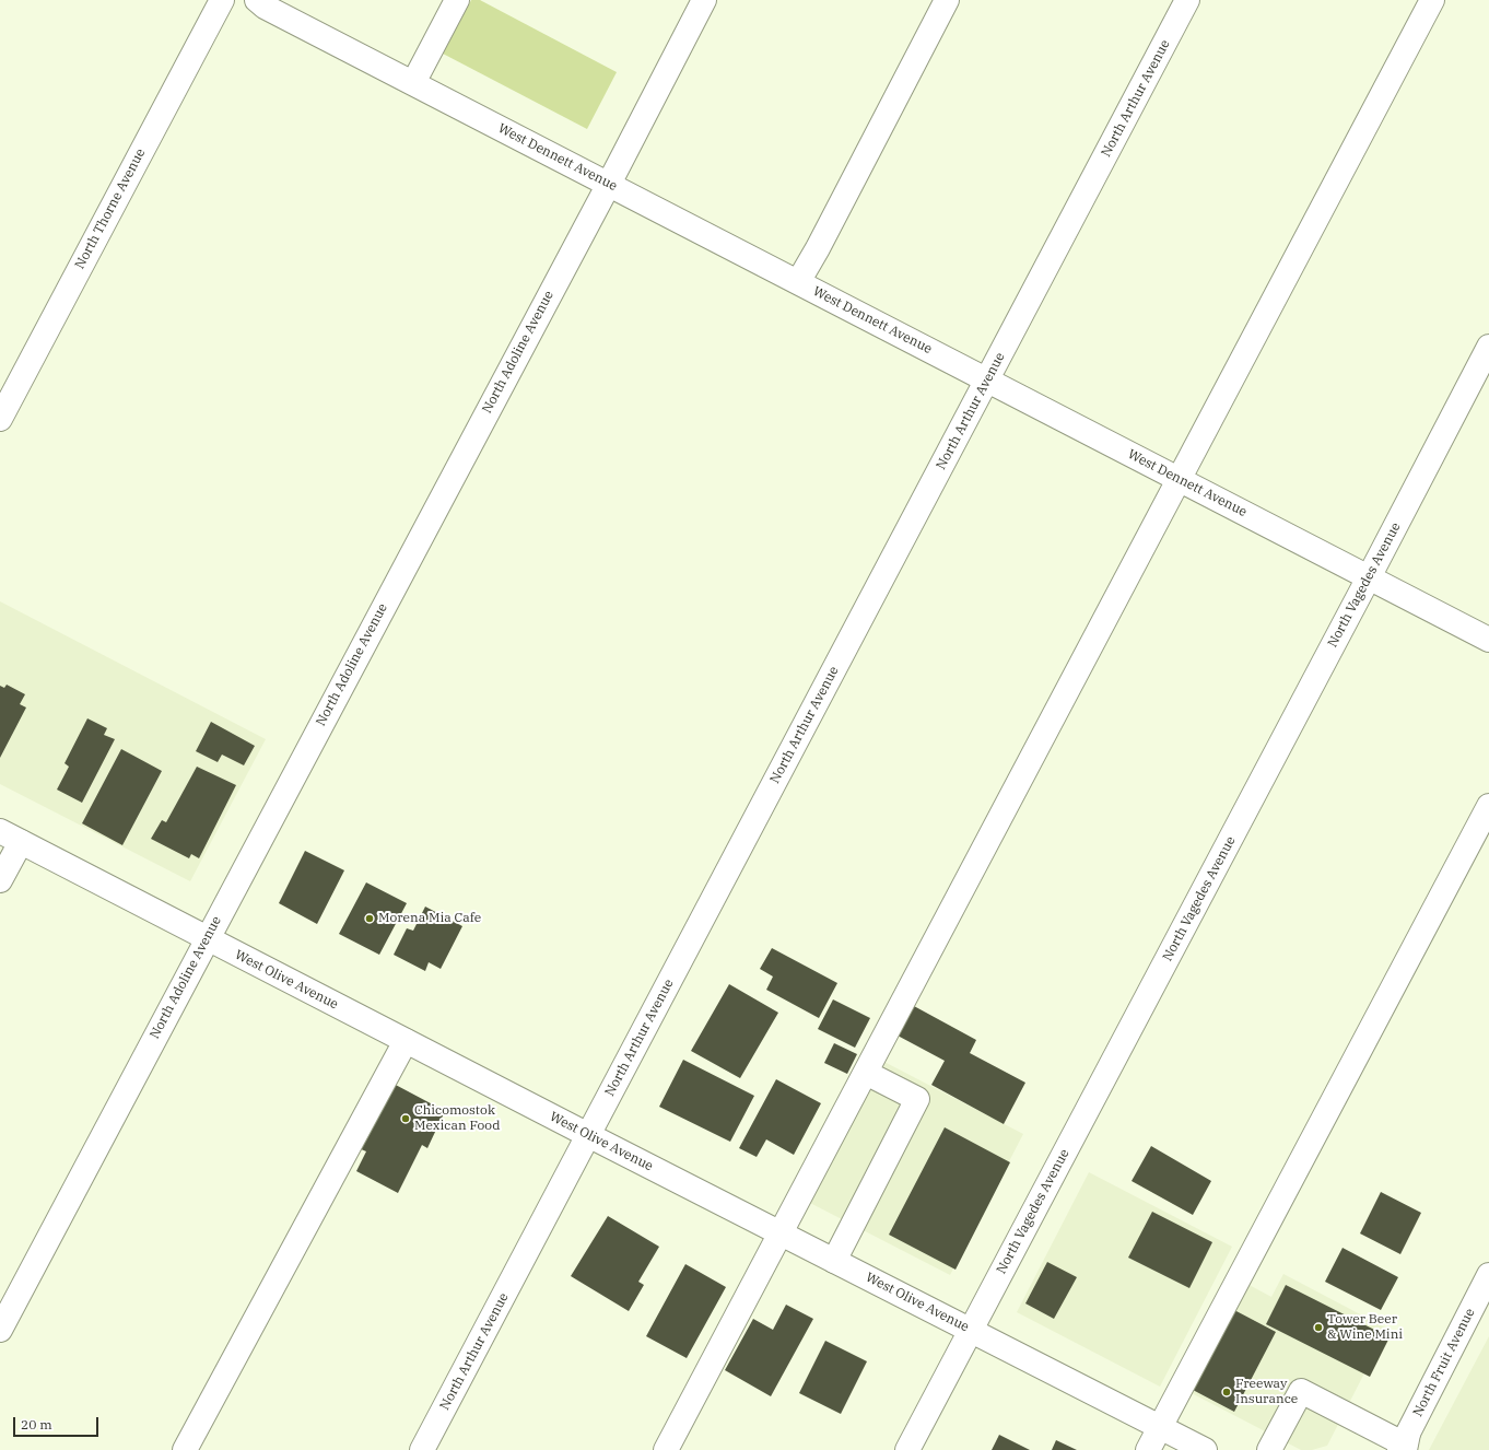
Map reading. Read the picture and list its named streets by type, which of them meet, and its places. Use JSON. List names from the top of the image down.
{
  "streets": {
    "street": [
      "North Arthur Avenue",
      "West Dennett Avenue",
      "North Thorne Avenue",
      "North Adoline Avenue",
      "North Vagedes Avenue",
      "West Olive Avenue",
      "North Fruit Avenue"
    ]
  },
  "crossings": [
    ["North Arthur Avenue", "West Dennett Avenue"],
    ["North Arthur Avenue", "West Olive Avenue"],
    ["West Dennett Avenue", "North Adoline Avenue"],
    ["West Dennett Avenue", "North Vagedes Avenue"],
    ["North Adoline Avenue", "West Olive Avenue"],
    ["North Vagedes Avenue", "West Olive Avenue"]
  ],
  "places": [
    "Morena Mia Cafe",
    "Chicomostok Mexican Food",
    "Tower Beer & Wine Mini",
    "Freeway Insurance"
  ],
  "scale_bar": "20 m"
}
